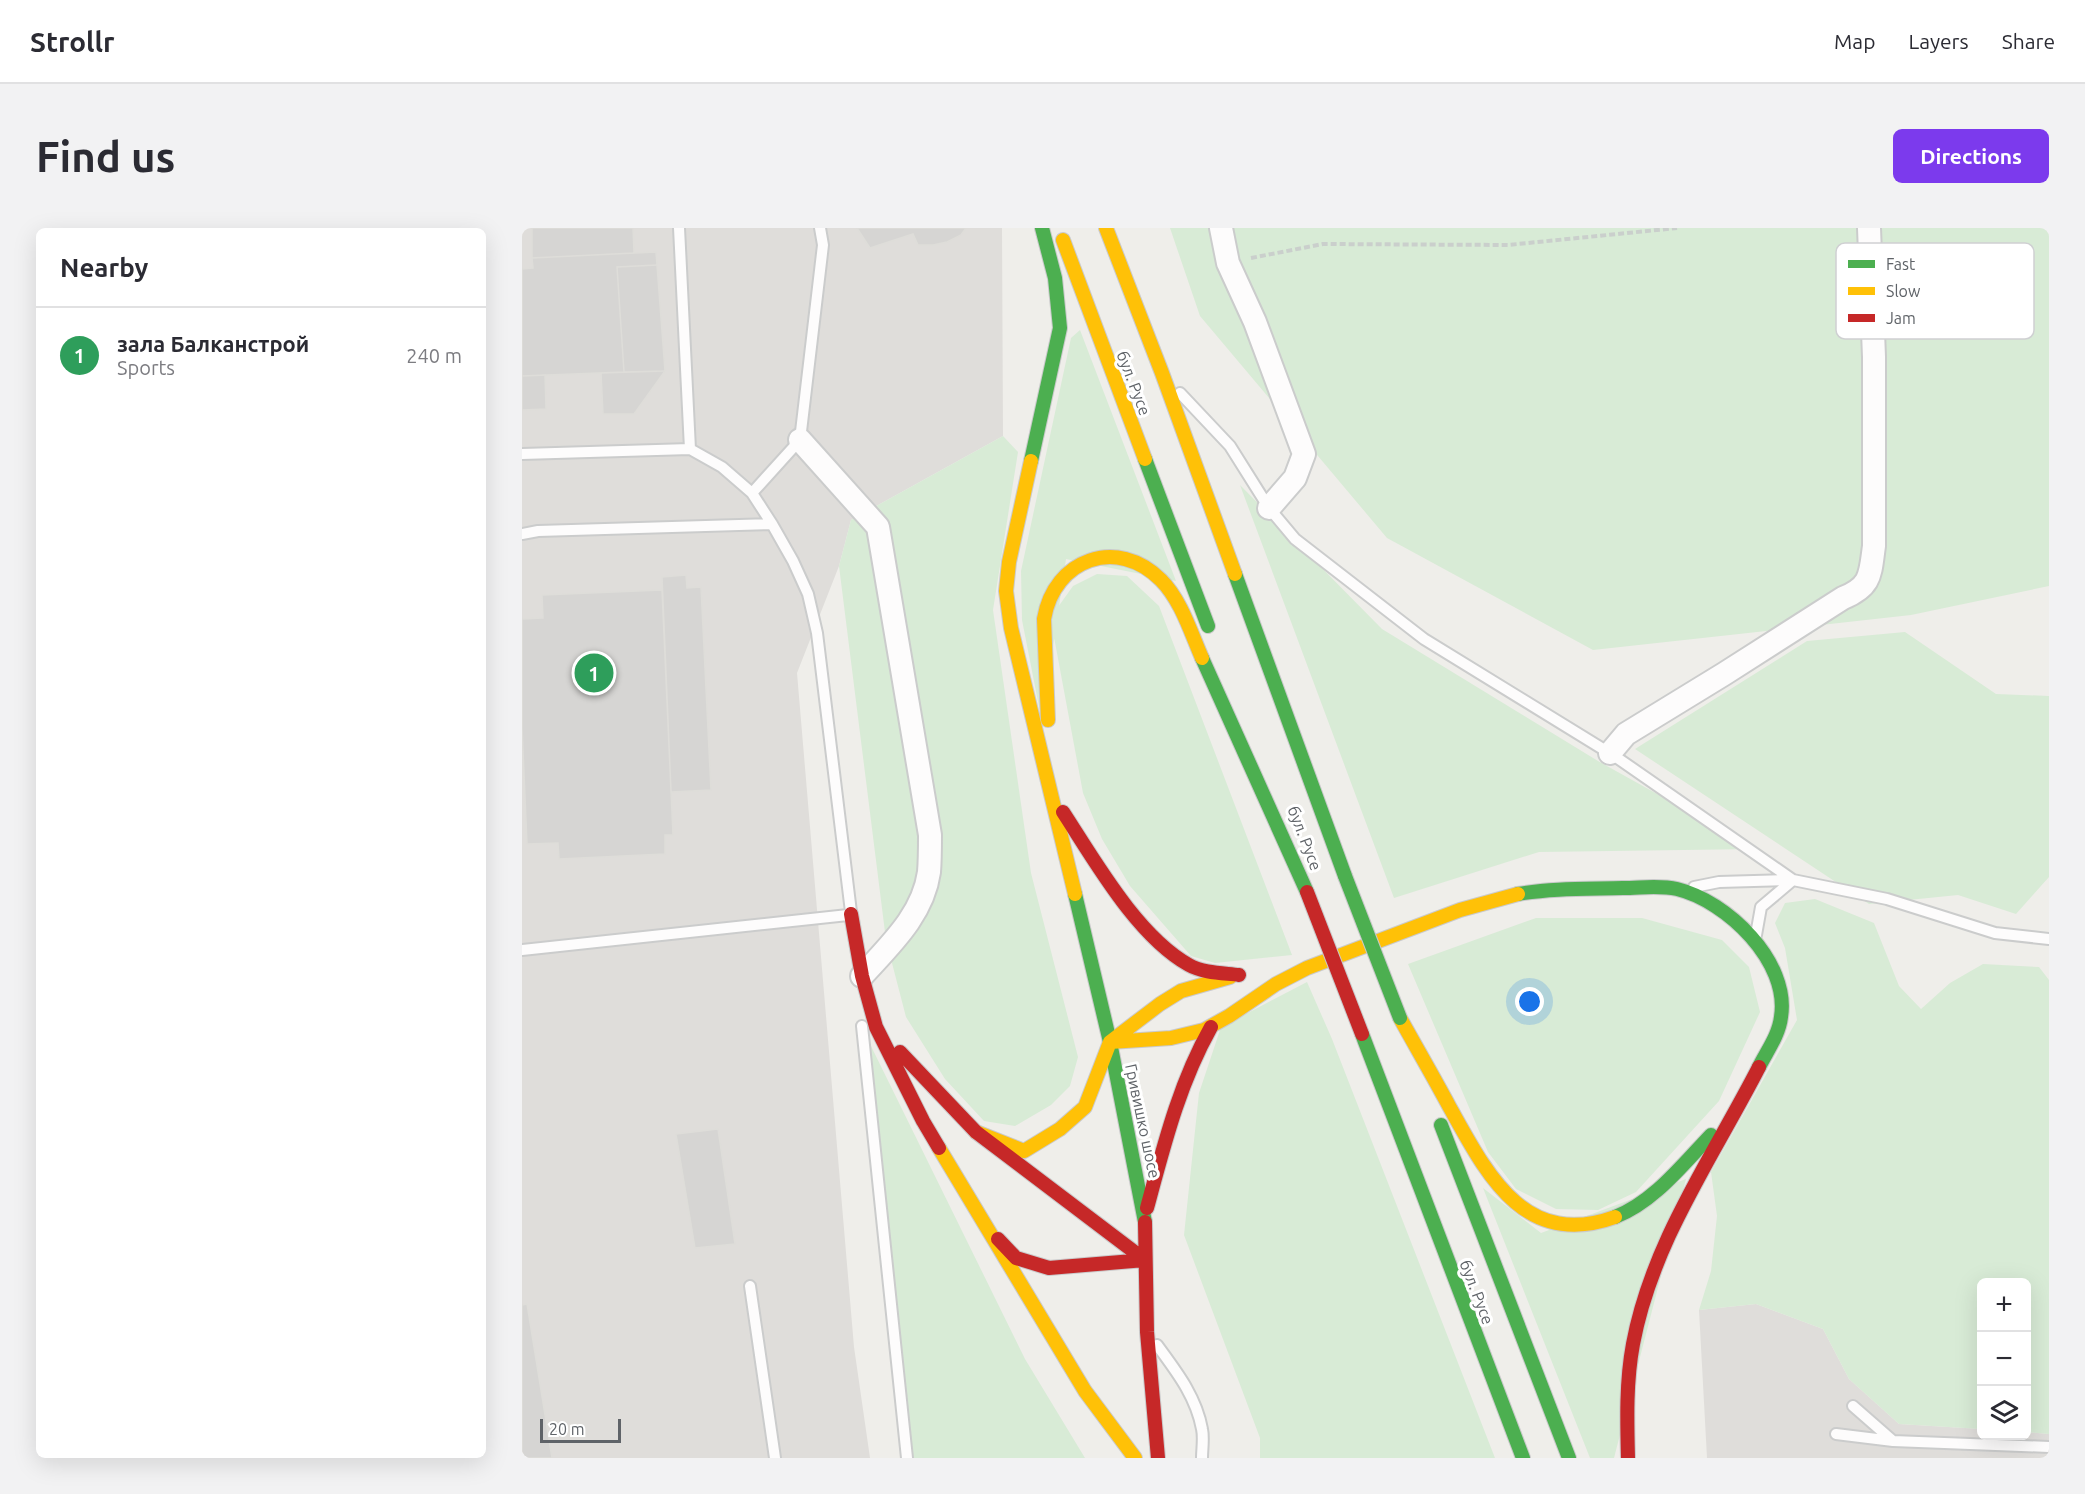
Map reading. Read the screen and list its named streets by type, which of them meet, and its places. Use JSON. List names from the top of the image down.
{
  "streets": {
    "main road": ["бул. Русе", "Гривишко шосе"]
  },
  "legend": ["Fast", "Slow", "Jam"],
  "scale_bar": "20 m",
  "page": {
    "header": "Strollr",
    "nav": ["Map", "Layers", "Share"],
    "buttons": "Directions",
    "title": "Find us",
    "heading": "Nearby",
    "list": [
      {
        "mark": "1",
        "name": "зала Балканстрой",
        "note": "Sports",
        "value": "240 m"
      }
    ],
    "pins": "1",
    "map_buttons": ["+", "−"],
    "scale": "20 m"
  }
}
